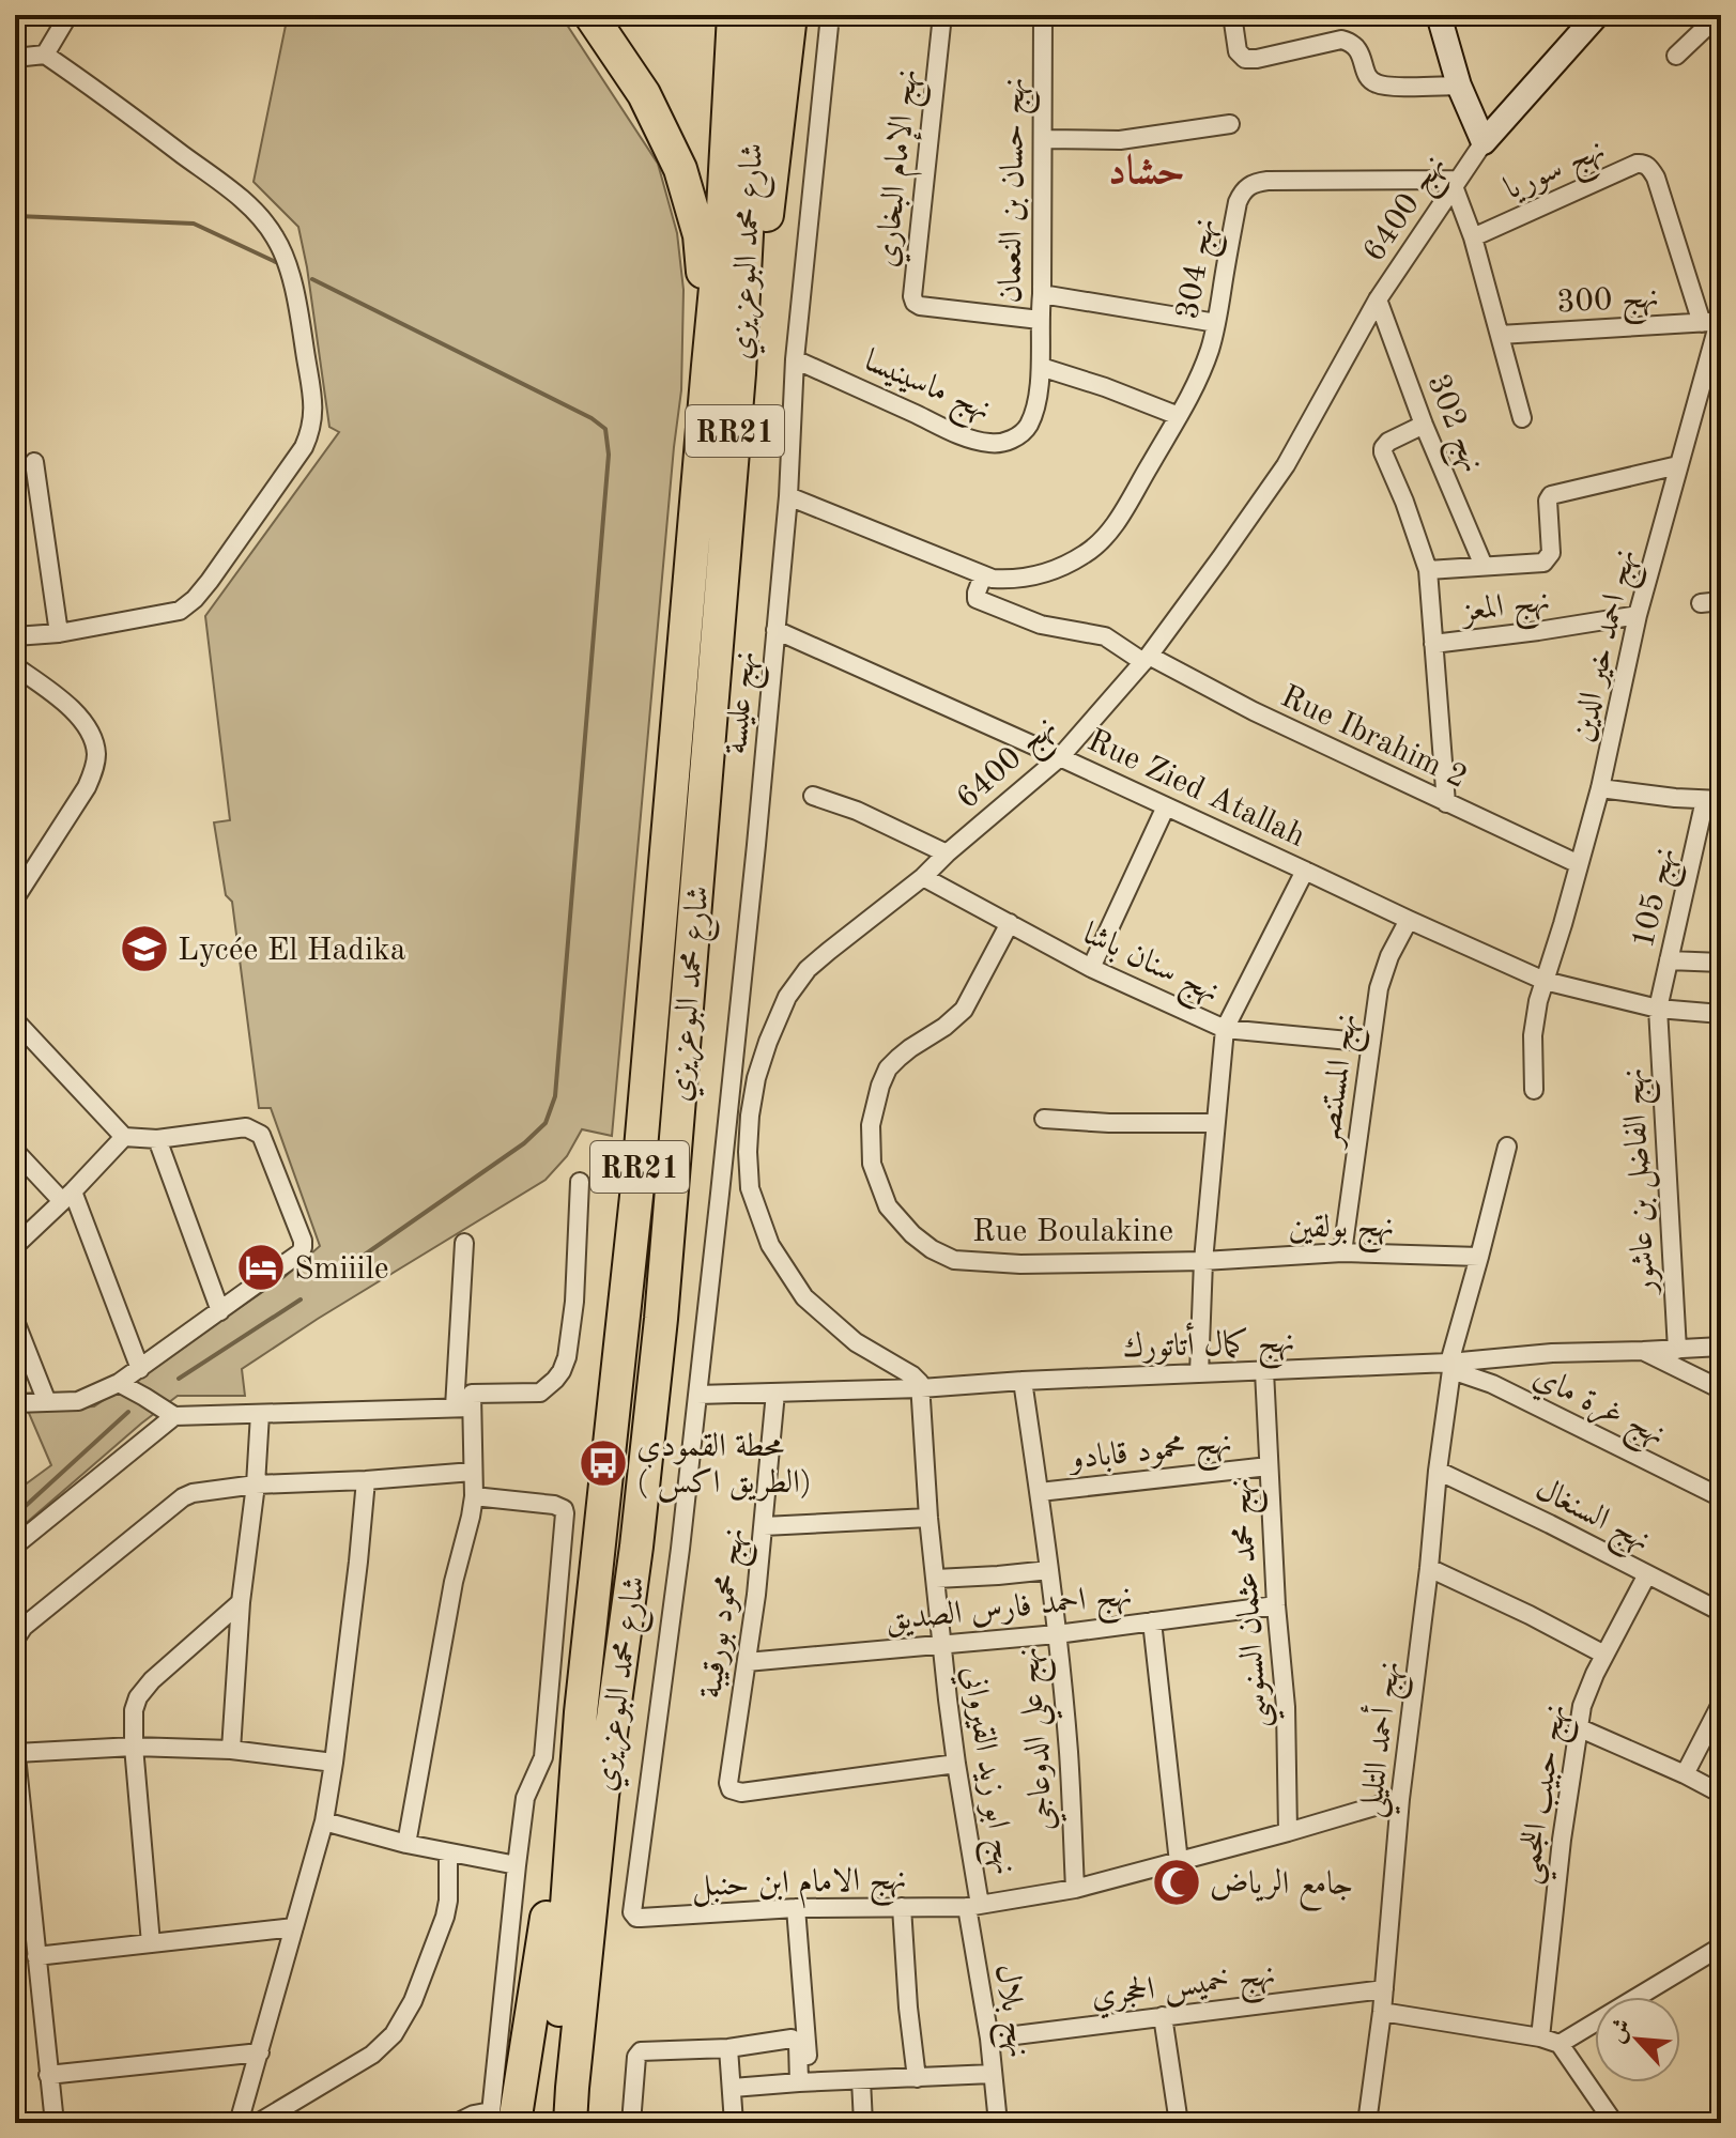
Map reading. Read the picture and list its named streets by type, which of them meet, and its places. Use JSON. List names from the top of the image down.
{
  "streets": {
    "highway": ["شارع محمد البوعزيزي", "RR21"],
    "street": [
      "نهج الإمام البخاري",
      "نهج سوريا",
      "نهج حسان بن النعمان",
      "نهج 6400",
      "نهج 304",
      "نهج 300",
      "نهج ماسينيسا",
      "نهج 302",
      "نهج المعز",
      "نهج احمد خير الدين",
      "نهج عليسة",
      "Rue Ibrahim 2",
      "Rue Zied Atallah",
      "نهج 105",
      "نهج سنان باشا",
      "نهج المستنصر",
      "نهج الفاضل بن عاشور",
      "نهج بولقين",
      "Rue Boulakine",
      "نهج كمال أتاتورك",
      "نهج غرة ماي",
      "نهج محمود قابادو",
      "نهج السنغال",
      "نهج محمد عثمان السنوسي",
      "نهج احمد فارس الصديق",
      "نهج محمود بورقيبة",
      "نهج علي الدوعاجي",
      "نهج أحمد التليلي",
      "نهج ابو زيد القيرواني",
      "نهج حبيب اللجمي",
      "نهج الامام ابن حنبل",
      "نهج خميس الحجري",
      "نهج بلال"
    ]
  },
  "crossings": [
    ["نهج الإمام البخاري", "نهج حسان بن النعمان"],
    ["نهج سوريا", "نهج 300"],
    ["نهج سوريا", "نهج احمد خير الدين"],
    ["نهج حسان بن النعمان", "نهج ماسينيسا"],
    ["نهج 6400", "نهج 304"],
    ["نهج 6400", "نهج 302"],
    ["نهج 6400", "Rue Ibrahim 2"],
    ["نهج 6400", "Rue Zied Atallah"],
    ["نهج 6400", "نهج سنان باشا"],
    ["نهج 6400", "نهج كمال أتاتورك"],
    ["نهج 6400", "نهج ابو زيد القيرواني"],
    ["نهج 304", "نهج عليسة"],
    ["نهج 304", "Rue Ibrahim 2"],
    ["نهج 300", "نهج احمد خير الدين"],
    ["نهج ماسينيسا", "نهج عليسة"],
    ["نهج المعز", "نهج احمد خير الدين"],
    ["نهج احمد خير الدين", "Rue Ibrahim 2"],
    ["نهج احمد خير الدين", "Rue Zied Atallah"],
    ["نهج عليسة", "Rue Zied Atallah"],
    ["نهج عليسة", "نهج كمال أتاتورك"],
    ["نهج عليسة", "نهج الامام ابن حنبل"],
    ["Rue Zied Atallah", "نهج 105"],
    ["Rue Zied Atallah", "نهج المستنصر"],
    ["Rue Zied Atallah", "نهج الفاضل بن عاشور"],
    ["نهج 105", "نهج الفاضل بن عاشور"],
    ["نهج سنان باشا", "نهج المستنصر"],
    ["نهج سنان باشا", "Rue Boulakine"],
    ["نهج المستنصر", "نهج بولقين"],
    ["نهج الفاضل بن عاشور", "نهج كمال أتاتورك"],
    ["نهج بولقين", "Rue Boulakine"],
    ["نهج كمال أتاتورك", "نهج غرة ماي"],
    ["نهج كمال أتاتورك", "نهج محمد عثمان السنوسي"],
    ["نهج كمال أتاتورك", "نهج محمود بورقيبة"],
    ["نهج كمال أتاتورك", "نهج علي الدوعاجي"],
    ["نهج كمال أتاتورك", "نهج أحمد التليلي"],
    ["نهج كمال أتاتورك", "نهج ابو زيد القيرواني"],
    ["نهج غرة ماي", "نهج أحمد التليلي"],
    ["نهج محمود قابادو", "نهج محمد عثمان السنوسي"],
    ["نهج محمود قابادو", "نهج علي الدوعاجي"],
    ["نهج السنغال", "نهج أحمد التليلي"],
    ["نهج السنغال", "نهج حبيب اللجمي"],
    ["نهج محمد عثمان السنوسي", "نهج احمد فارس الصديق"],
    ["نهج محمد عثمان السنوسي", "نهج الامام ابن حنبل"],
    ["نهج احمد فارس الصديق", "نهج محمود بورقيبة"],
    ["نهج احمد فارس الصديق", "نهج علي الدوعاجي"],
    ["نهج احمد فارس الصديق", "نهج ابو زيد القيرواني"],
    ["نهج محمود بورقيبة", "نهج ابو زيد القيرواني"],
    ["نهج علي الدوعاجي", "نهج الامام ابن حنبل"],
    ["نهج أحمد التليلي", "نهج الامام ابن حنبل"],
    ["نهج أحمد التليلي", "نهج خميس الحجري"],
    ["نهج ابو زيد القيرواني", "نهج الامام ابن حنبل"],
    ["نهج ابو زيد القيرواني", "نهج بلال"],
    ["نهج الامام ابن حنبل", "نهج بلال"],
    ["نهج خميس الحجري", "نهج بلال"]
  ],
  "districts": ["حشاد"],
  "places": {
    "school or university": ["Lycée El Hadika"],
    "hotel": ["Smiiile"],
    "bus stop": ["محطة القمودي ( الطريق اكس)"],
    "mosque": ["جامع الرياض"]
  },
  "north": "top left"
}
